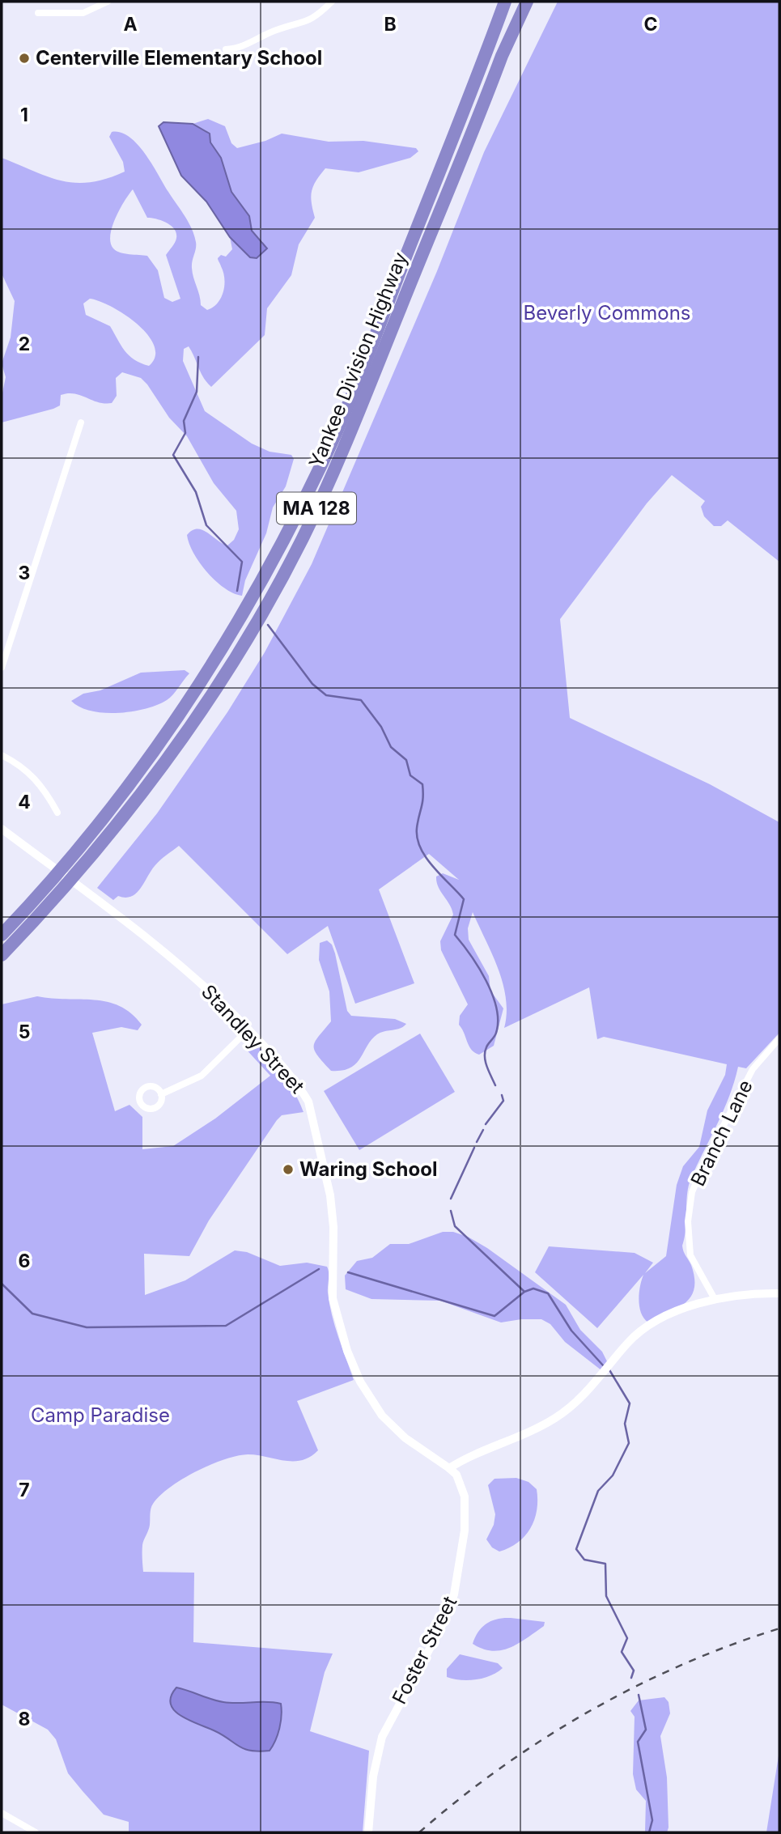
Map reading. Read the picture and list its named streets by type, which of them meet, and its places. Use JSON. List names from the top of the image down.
{
  "streets": {
    "highway": ["Yankee Division Highway", "MA 128"],
    "street": ["Standley Street", "Branch Lane", "Foster Street"]
  },
  "crossings": [
    ["Standley Street", "Foster Street"]
  ],
  "parks": ["Beverly Commons", "Camp Paradise"],
  "places": ["Centerville Elementary School", "Waring School"],
  "grid": {
    "columns": ["A", "B", "C"],
    "rows": [
      "1",
      "2",
      "3",
      "4",
      "5",
      "6",
      "7",
      "8"
    ]
  }
}
